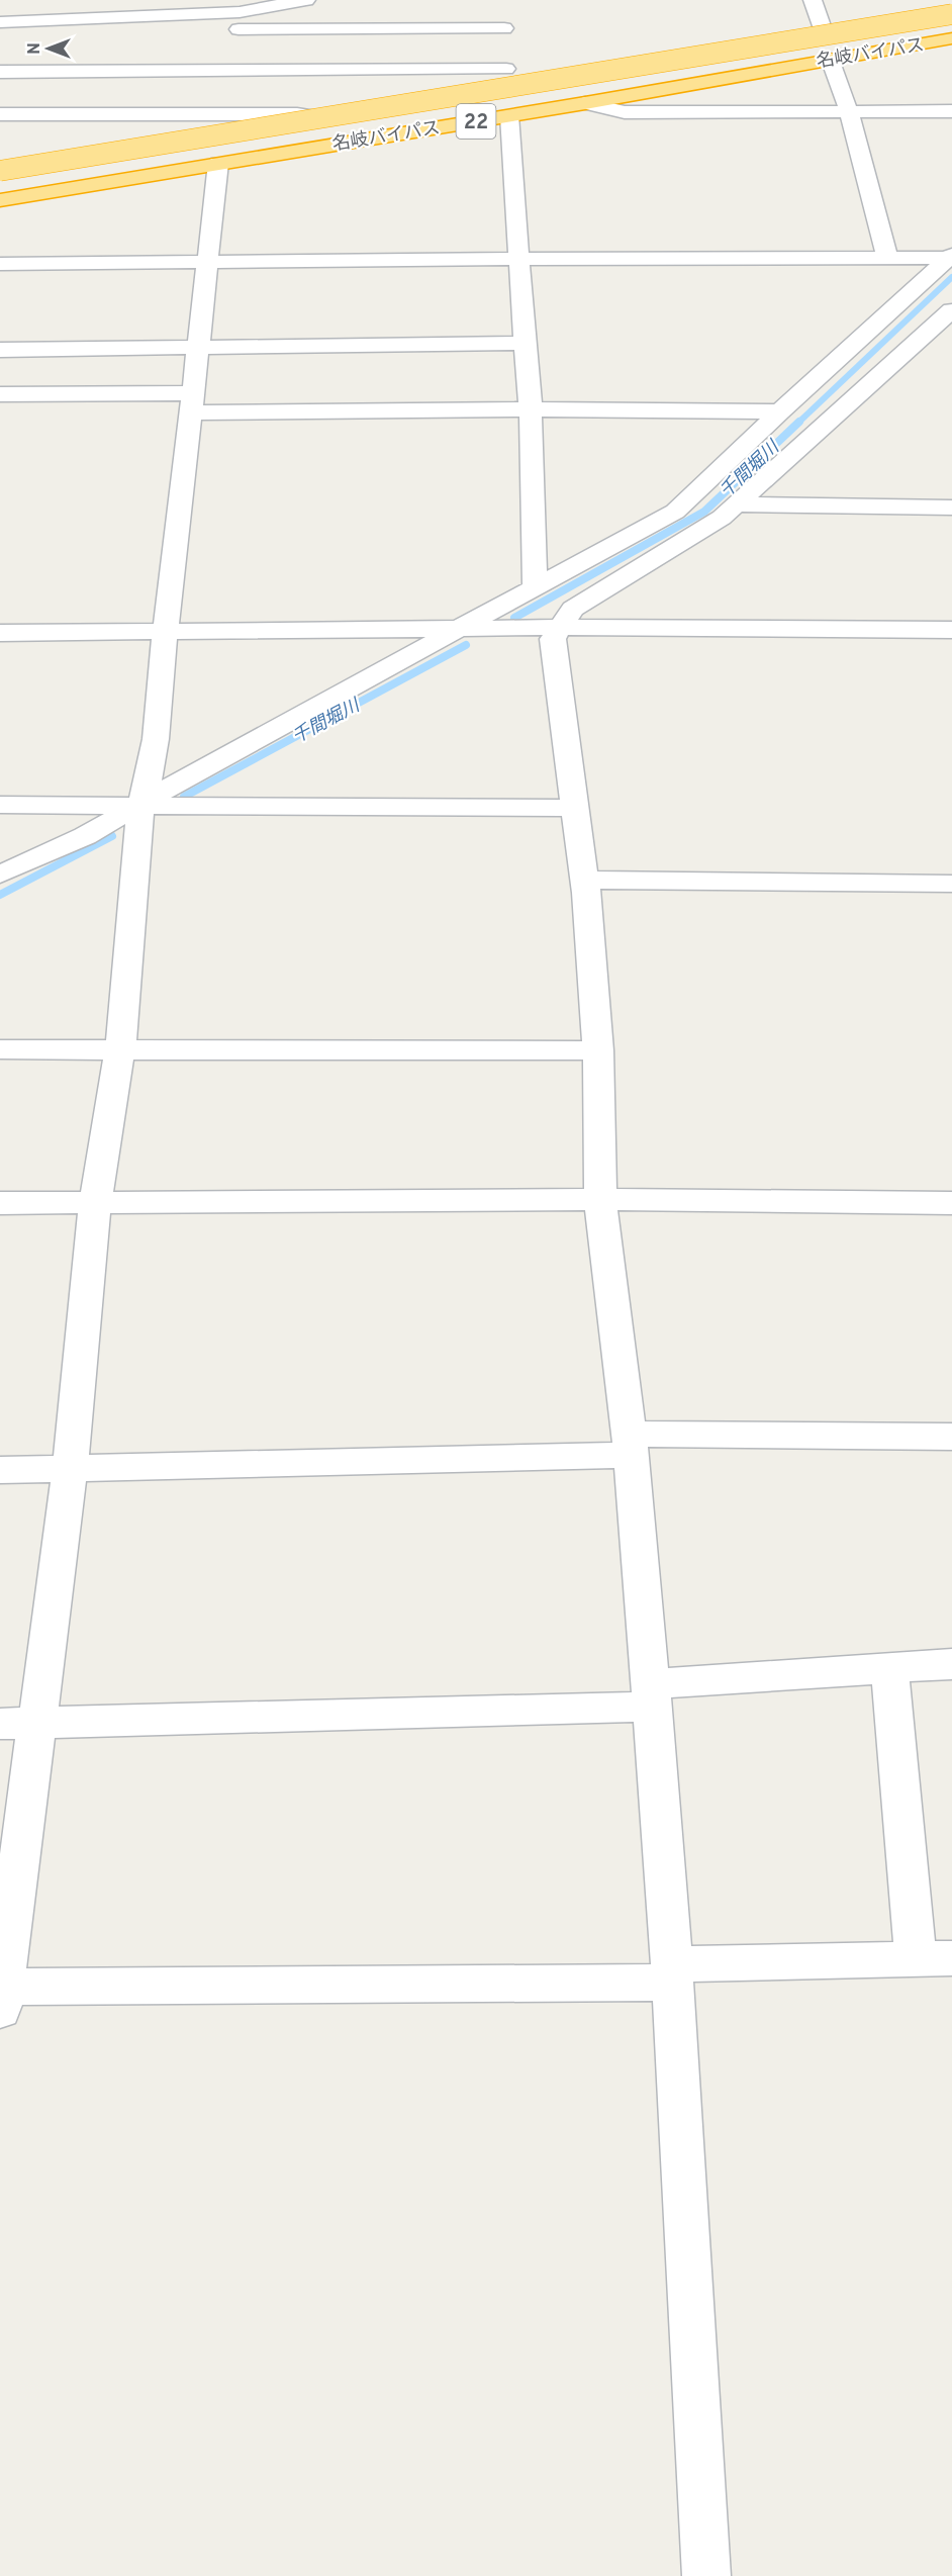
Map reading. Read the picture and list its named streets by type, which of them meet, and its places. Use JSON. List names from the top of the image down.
{
  "streets": {
    "highway": ["名岐バイパス", "22"]
  },
  "water": ["千間堀川"],
  "north": "left"
}
